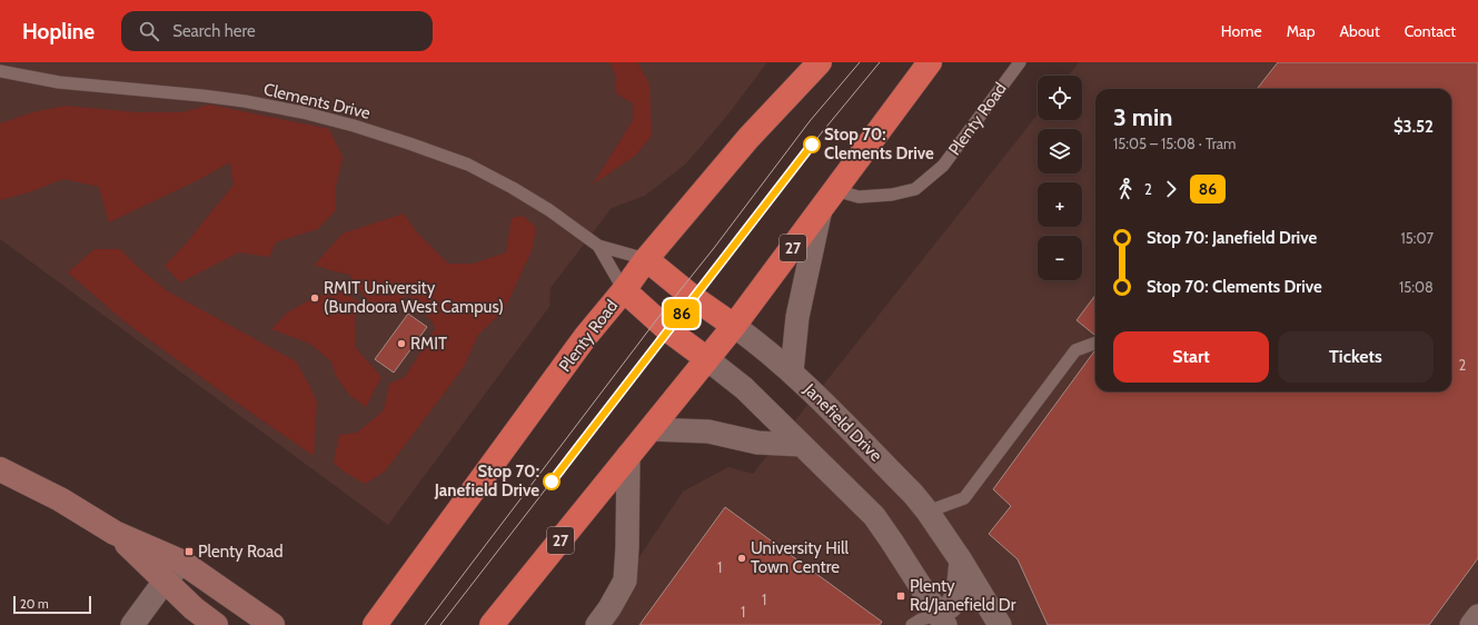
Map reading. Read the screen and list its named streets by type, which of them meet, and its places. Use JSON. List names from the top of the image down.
{
  "streets": {
    "highway": ["Plenty Road", "27", "Janefield Drive"],
    "lane": ["Clements Drive"]
  },
  "crossings": [
    ["Clements Drive", "Plenty Road"],
    ["Clements Drive", "Janefield Drive"],
    ["Plenty Road", "27"],
    ["Plenty Road", "Janefield Drive"],
    ["27", "Janefield Drive"]
  ],
  "places": {
    "other": [
      "Stop 70: Clements Drive",
      "RMIT University (Bundoora West Campus)",
      "RMIT",
      "Stop 70: Janefield Drive",
      "University Hill Town Centre"
    ],
    "transit": ["Plenty Road", "Plenty Rd/Janefield Dr"]
  },
  "lines": ["tram line 86"],
  "house_numbers": [
    "2",
    "1",
    "1",
    "1"
  ],
  "scale_bar": "20 m",
  "page": {
    "header": "Hopline",
    "search": "Search here",
    "nav": [
      "Home",
      "Map",
      "About",
      "Contact"
    ],
    "on_map": "86",
    "map_buttons": ["+", "−"],
    "heading": ["3 min", "15:05 – 15:08 · Tram", "$3.52"],
    "legs": ["2", "86"],
    "list": [
      {
        "name": "Stop 70: Janefield Drive",
        "value": "15:07"
      },
      {
        "name": "Stop 70: Clements Drive",
        "value": "15:08"
      }
    ],
    "buttons": ["Start", "Tickets"],
    "scale": "20 m"
  }
}
